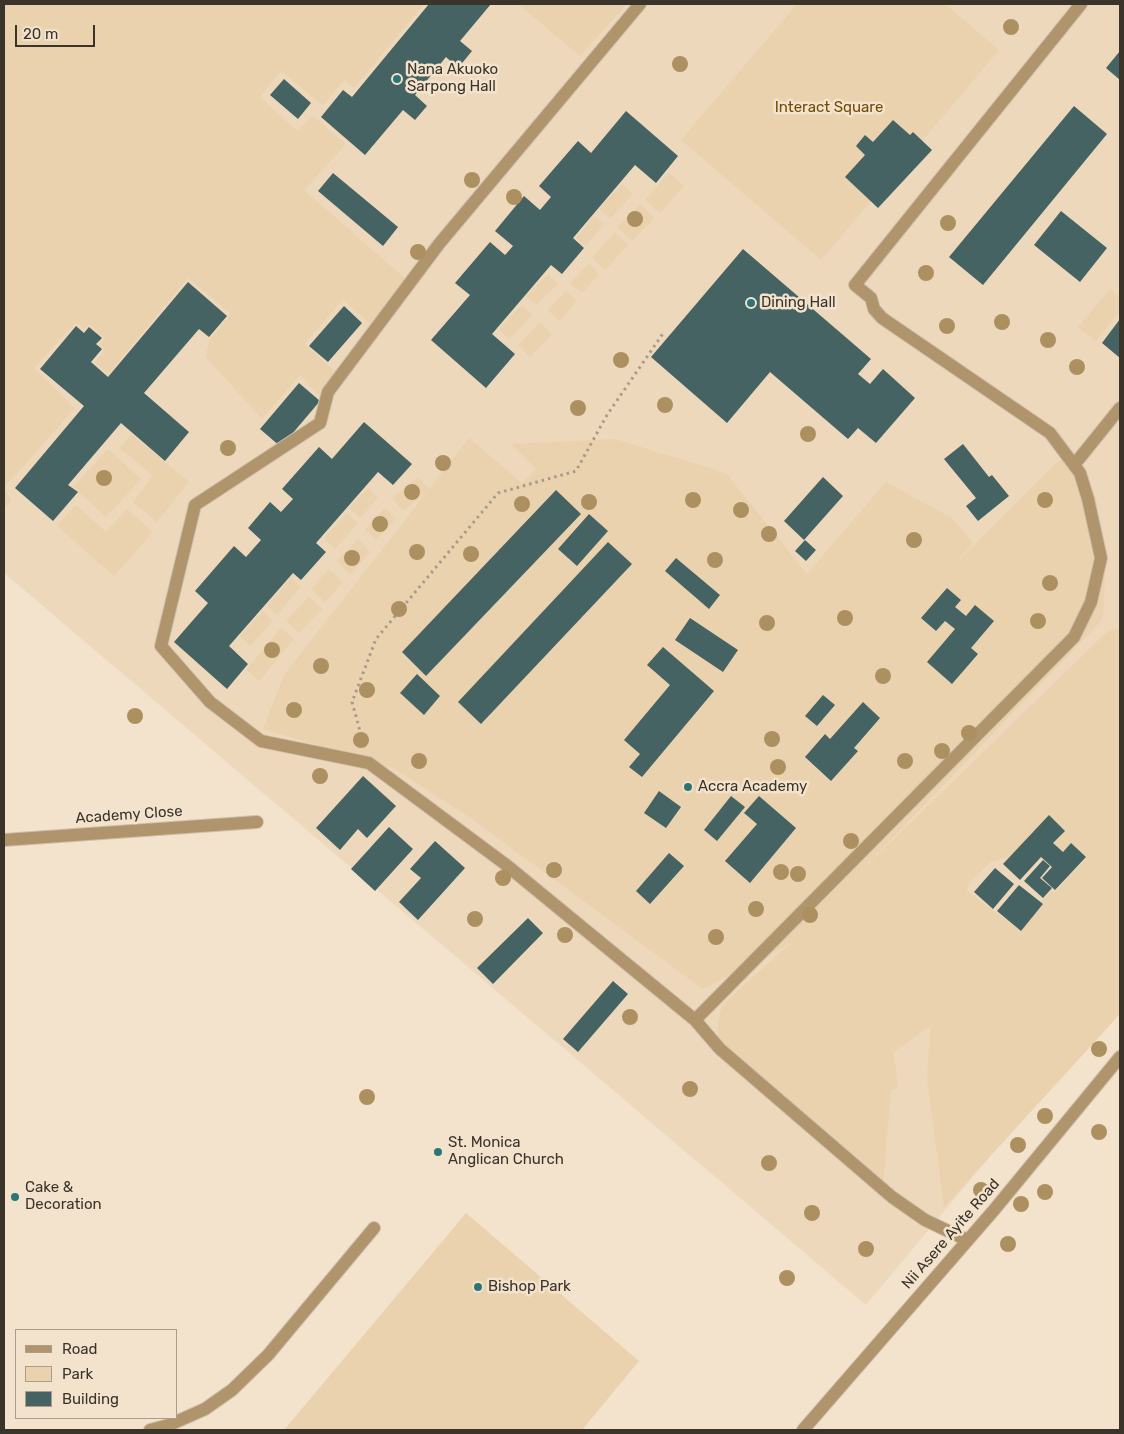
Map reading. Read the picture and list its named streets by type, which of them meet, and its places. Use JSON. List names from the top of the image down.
{
  "streets": {
    "street": ["Academy Close", "Nii Asere Ayite Road"]
  },
  "parks": ["Interact Square"],
  "places": [
    "Nana Akuoko Sarpong Hall",
    "Dining Hall",
    "Accra Academy",
    "St. Monica Anglican Church",
    "Cake & Decoration",
    "Bishop Park"
  ],
  "legend": ["Road", "Park", "Building"],
  "scale_bar": "20 m"
}
